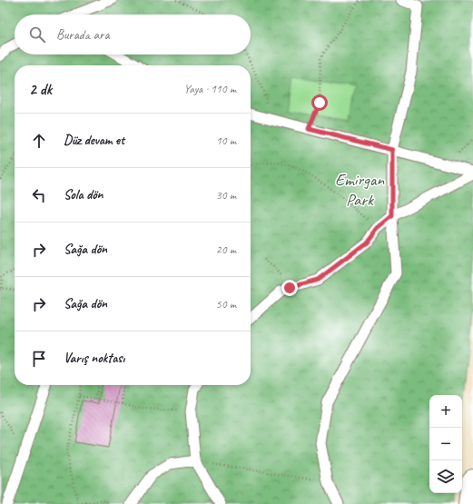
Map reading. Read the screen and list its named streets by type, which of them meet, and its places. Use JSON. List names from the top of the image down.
{
  "parks": ["Emirgan Park"],
  "page": {
    "search": "Burada ara",
    "heading": ["2 dk", "Yaya · 110 m"],
    "list": [
      ["Düz devam et", "10 m"],
      ["Sola dön", "30 m"],
      ["Sağa dön", "20 m"],
      ["Sağa dön", "50 m"],
      "Varış noktası"
    ],
    "map_buttons": ["+", "−"]
  }
}
